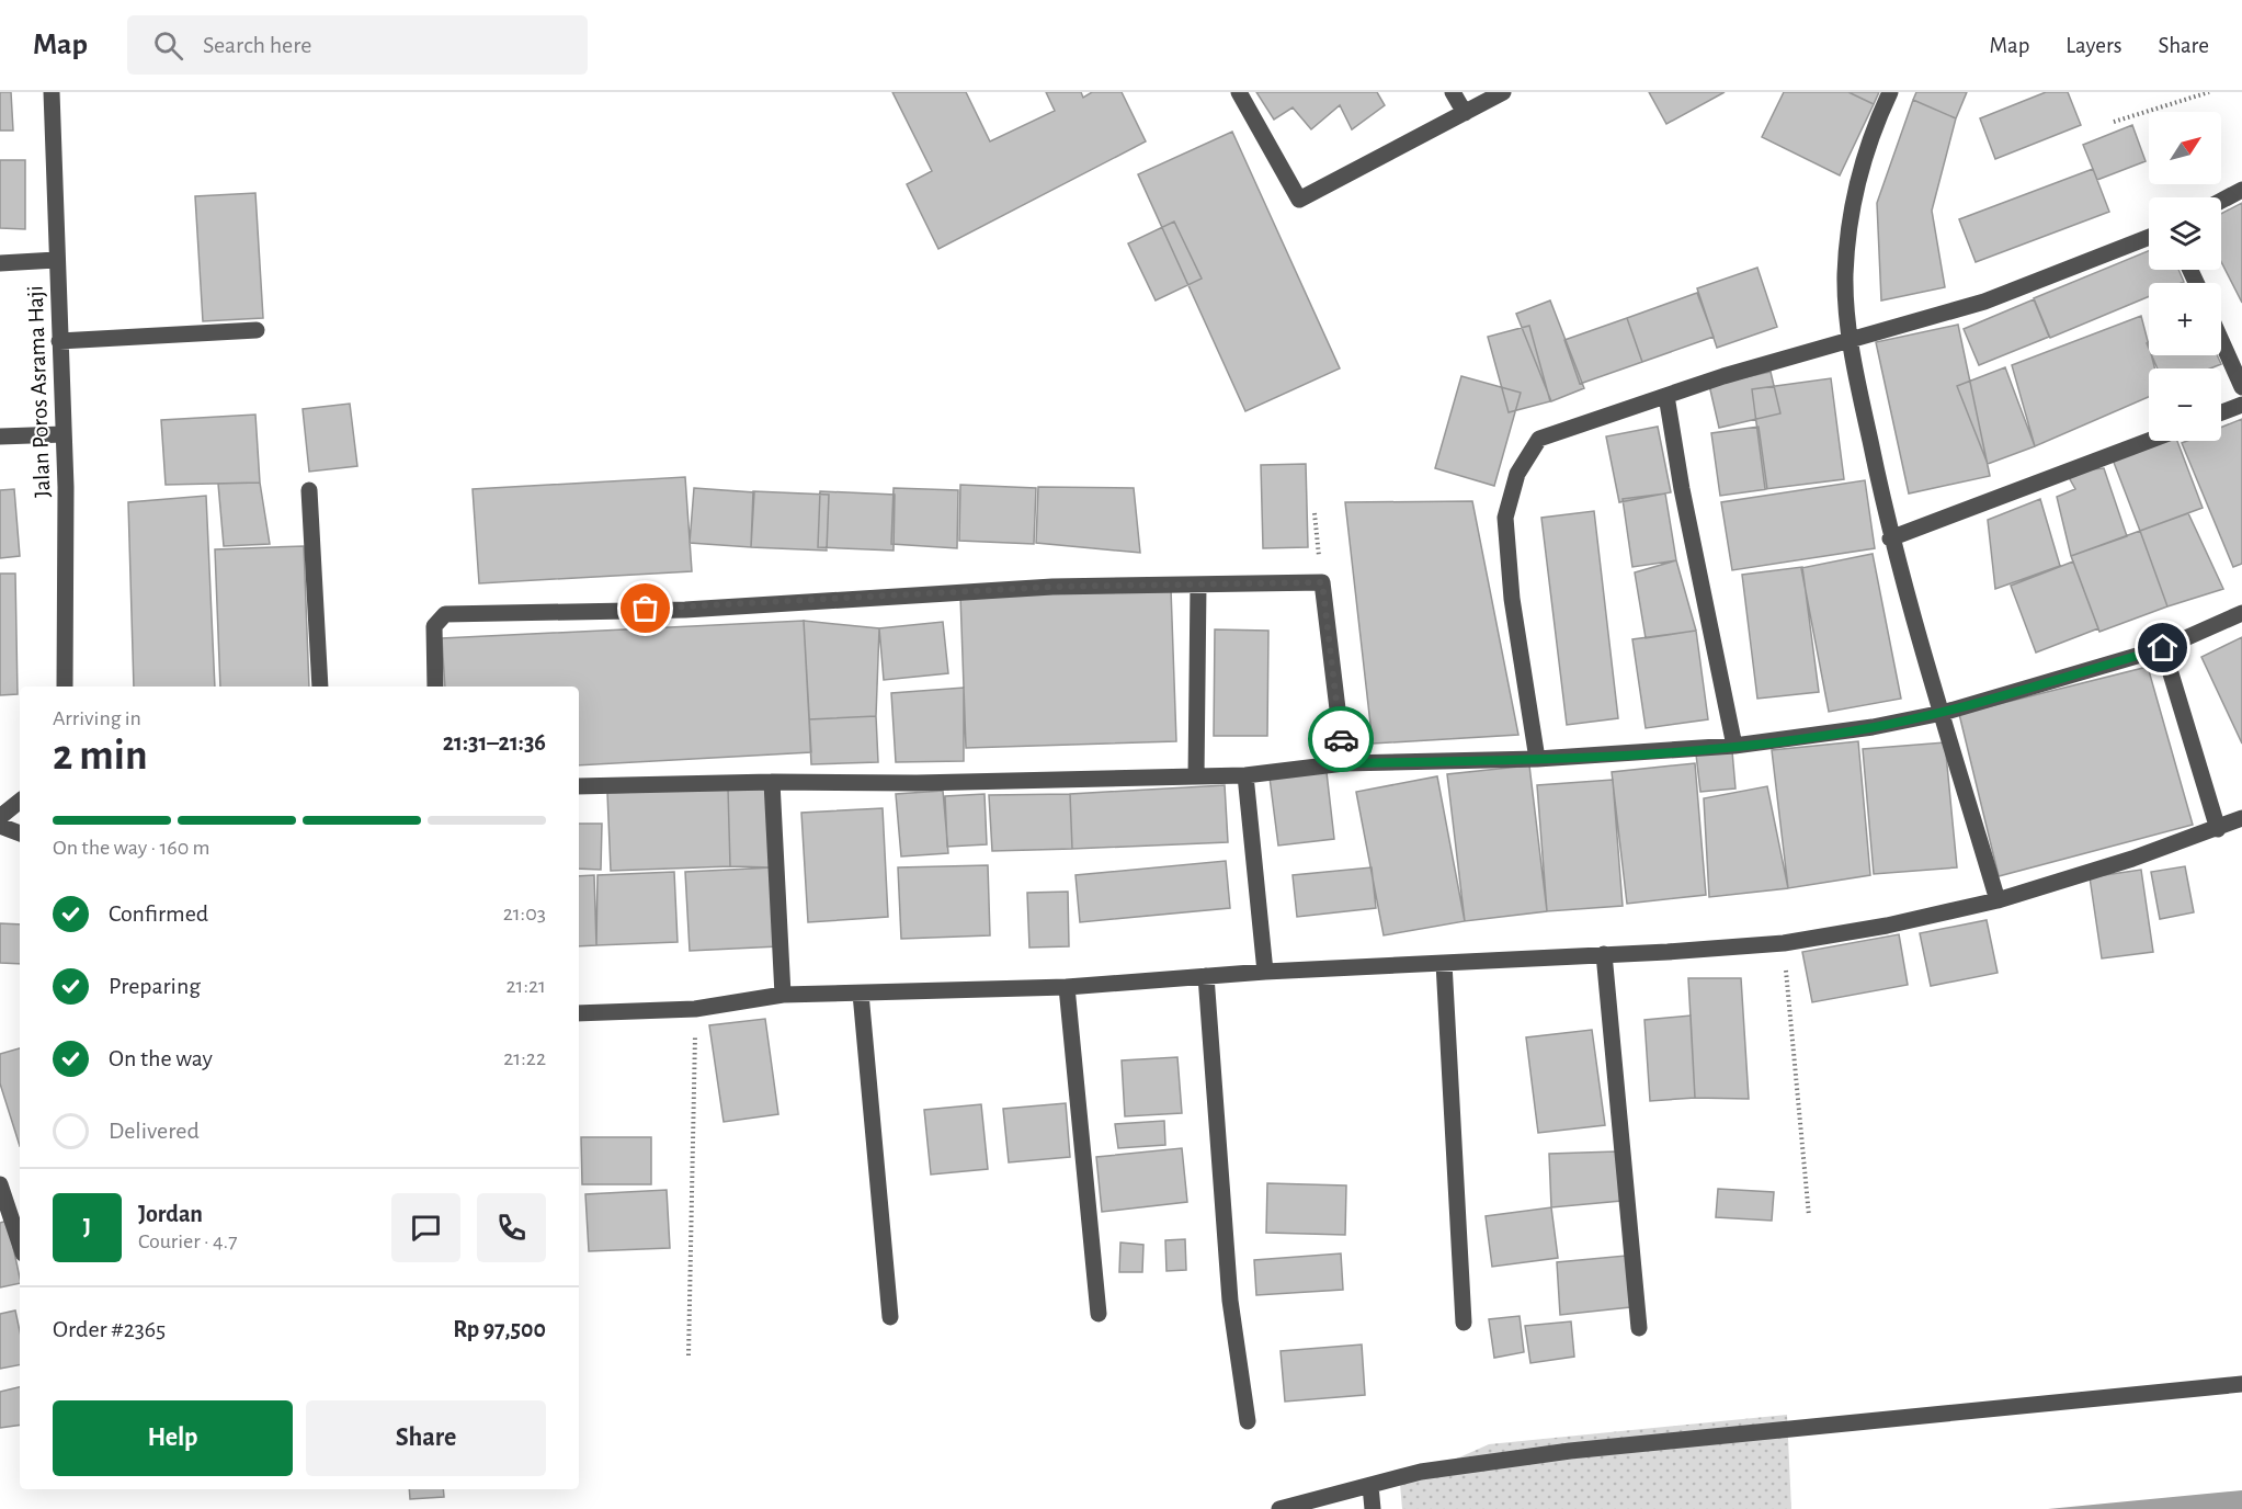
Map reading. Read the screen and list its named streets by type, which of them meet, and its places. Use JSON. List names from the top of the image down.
{
  "streets": {
    "street": ["Jalan Poros Asrama Haji"]
  },
  "north": "top right",
  "page": {
    "header": "Map",
    "search": "Search here",
    "nav": ["Map", "Layers", "Share"],
    "map_buttons": ["+", "−"],
    "heading": ["2 min", "Arriving in", "21:31–21:36"],
    "panel": [
      "Jordan",
      "Courier · 4.7",
      "Order #2365",
      "Rp 97,500"
    ],
    "bar": "On the way · 160 m",
    "list": [
      ["Confirmed", "21:03"],
      ["Preparing", "21:21"],
      ["On the way", "21:22"],
      "Delivered"
    ],
    "round": "J",
    "buttons": ["Help", "Share"]
  }
}
